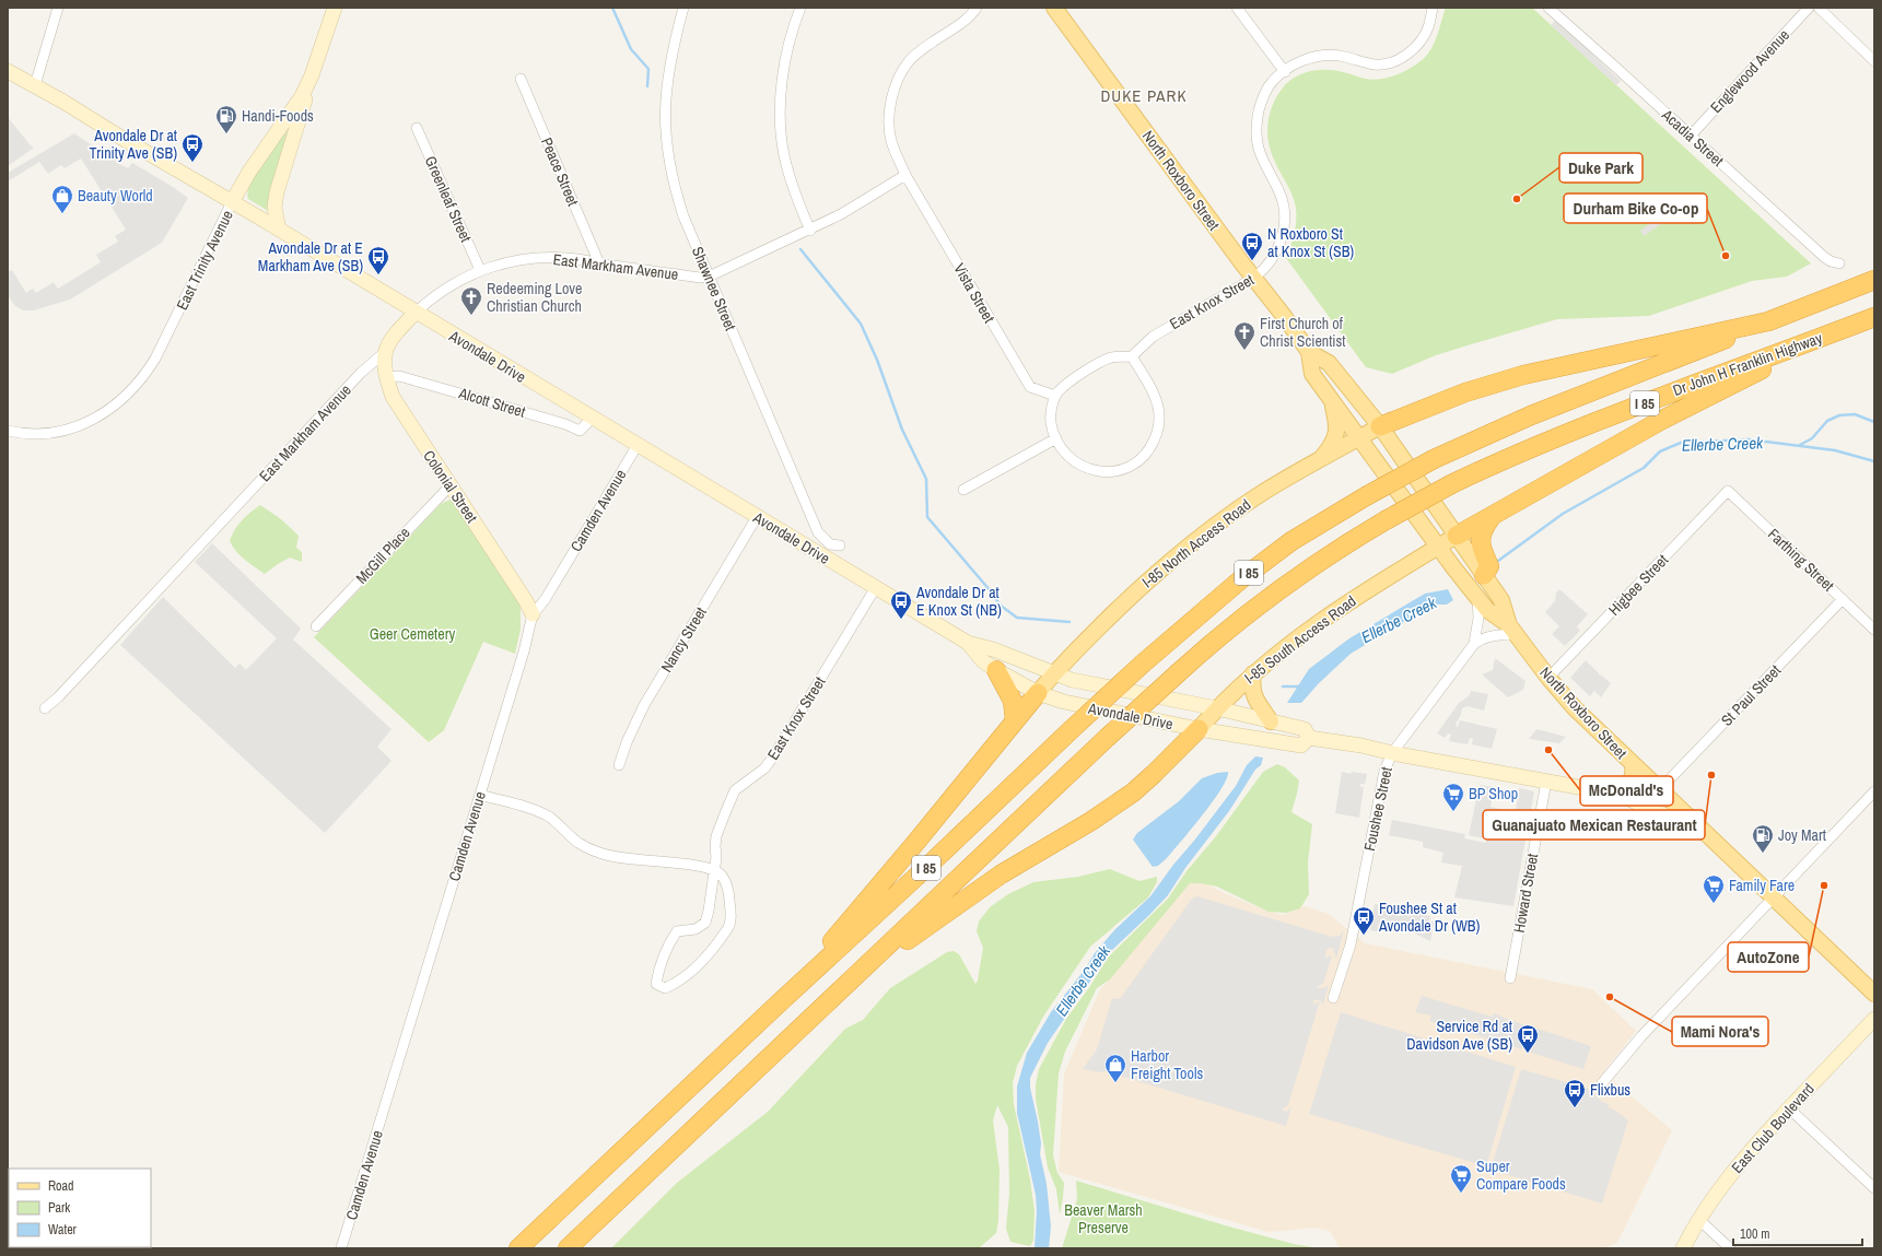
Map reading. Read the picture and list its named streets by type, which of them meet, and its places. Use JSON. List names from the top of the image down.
{
  "streets": {
    "highway": ["Dr John H Franklin Highway", "I 85"],
    "main road": [
      "North Roxboro Street",
      "East Trinity Avenue",
      "East Markham Avenue",
      "Avondale Drive",
      "Colonial Street",
      "I-85 North Access Road",
      "I-85 South Access Road",
      "East Club Boulevard"
    ],
    "street": [
      "Englewood Avenue",
      "Acadia Street",
      "Peace Street",
      "Greenleaf Street",
      "Shawnee Street",
      "Vista Street",
      "East Knox Street",
      "Alcott Street",
      "Camden Avenue",
      "McGill Place",
      "Farthing Street",
      "Higbee Street",
      "Nancy Street",
      "St Paul Street",
      "Foushee Street",
      "Howard Street"
    ]
  },
  "crossings": [
    ["Englewood Avenue", "Acadia Street"],
    ["Peace Street", "East Markham Avenue"],
    ["North Roxboro Street", "East Knox Street"],
    ["North Roxboro Street", "Avondale Drive"],
    ["North Roxboro Street", "I-85 North Access Road"],
    ["North Roxboro Street", "Higbee Street"],
    ["North Roxboro Street", "I-85 South Access Road"],
    ["North Roxboro Street", "St Paul Street"],
    ["North Roxboro Street", "Foushee Street"],
    ["Greenleaf Street", "East Markham Avenue"],
    ["East Trinity Avenue", "Avondale Drive"],
    ["East Markham Avenue", "Shawnee Street"],
    ["East Markham Avenue", "Vista Street"],
    ["East Markham Avenue", "Avondale Drive"],
    ["East Markham Avenue", "Colonial Street"],
    ["Vista Street", "East Knox Street"],
    ["East Knox Street", "Avondale Drive"],
    ["Avondale Drive", "Alcott Street"],
    ["Avondale Drive", "Camden Avenue"],
    ["Avondale Drive", "I-85 North Access Road"],
    ["Avondale Drive", "Nancy Street"],
    ["Avondale Drive", "I-85 South Access Road"],
    ["Avondale Drive", "St Paul Street"],
    ["Avondale Drive", "Foushee Street"],
    ["Avondale Drive", "Howard Street"],
    ["Dr John H Franklin Highway", "I 85"],
    ["Alcott Street", "Colonial Street"],
    ["Colonial Street", "Camden Avenue"],
    ["Colonial Street", "McGill Place"],
    ["Farthing Street", "Higbee Street"],
    ["Farthing Street", "St Paul Street"]
  ],
  "districts": ["DUKE PARK"],
  "water": ["Ellerbe Creek"],
  "parks": ["Geer Cemetery", "Beaver Marsh Preserve"],
  "places": {
    "fuel station": ["Handi-Foods", "Joy Mart"],
    "bus stop": [
      "Avondale Dr at Trinity Ave (SB)",
      "N Roxboro St at Knox St (SB)",
      "Avondale Dr at E Markham Ave (SB)",
      "Avondale Dr at E Knox St (NB)",
      "Foushee St at Avondale Dr (WB)",
      "Service Rd at Davidson Ave (SB)",
      "Flixbus"
    ],
    "other": [
      "Duke Park",
      "Durham Bike Co-op",
      "McDonald's",
      "Guanajuato Mexican Restaurant",
      "AutoZone",
      "Mami Nora's"
    ],
    "shop": ["Beauty World", "Harbor Freight Tools"],
    "church": ["Redeeming Love Christian Church", "First Church of Christ Scientist"],
    "supermarket": ["BP Shop", "Family Fare", "Super Compare Foods"]
  },
  "legend": ["Road", "Park", "Water"],
  "scale_bar": "100 m"
}
